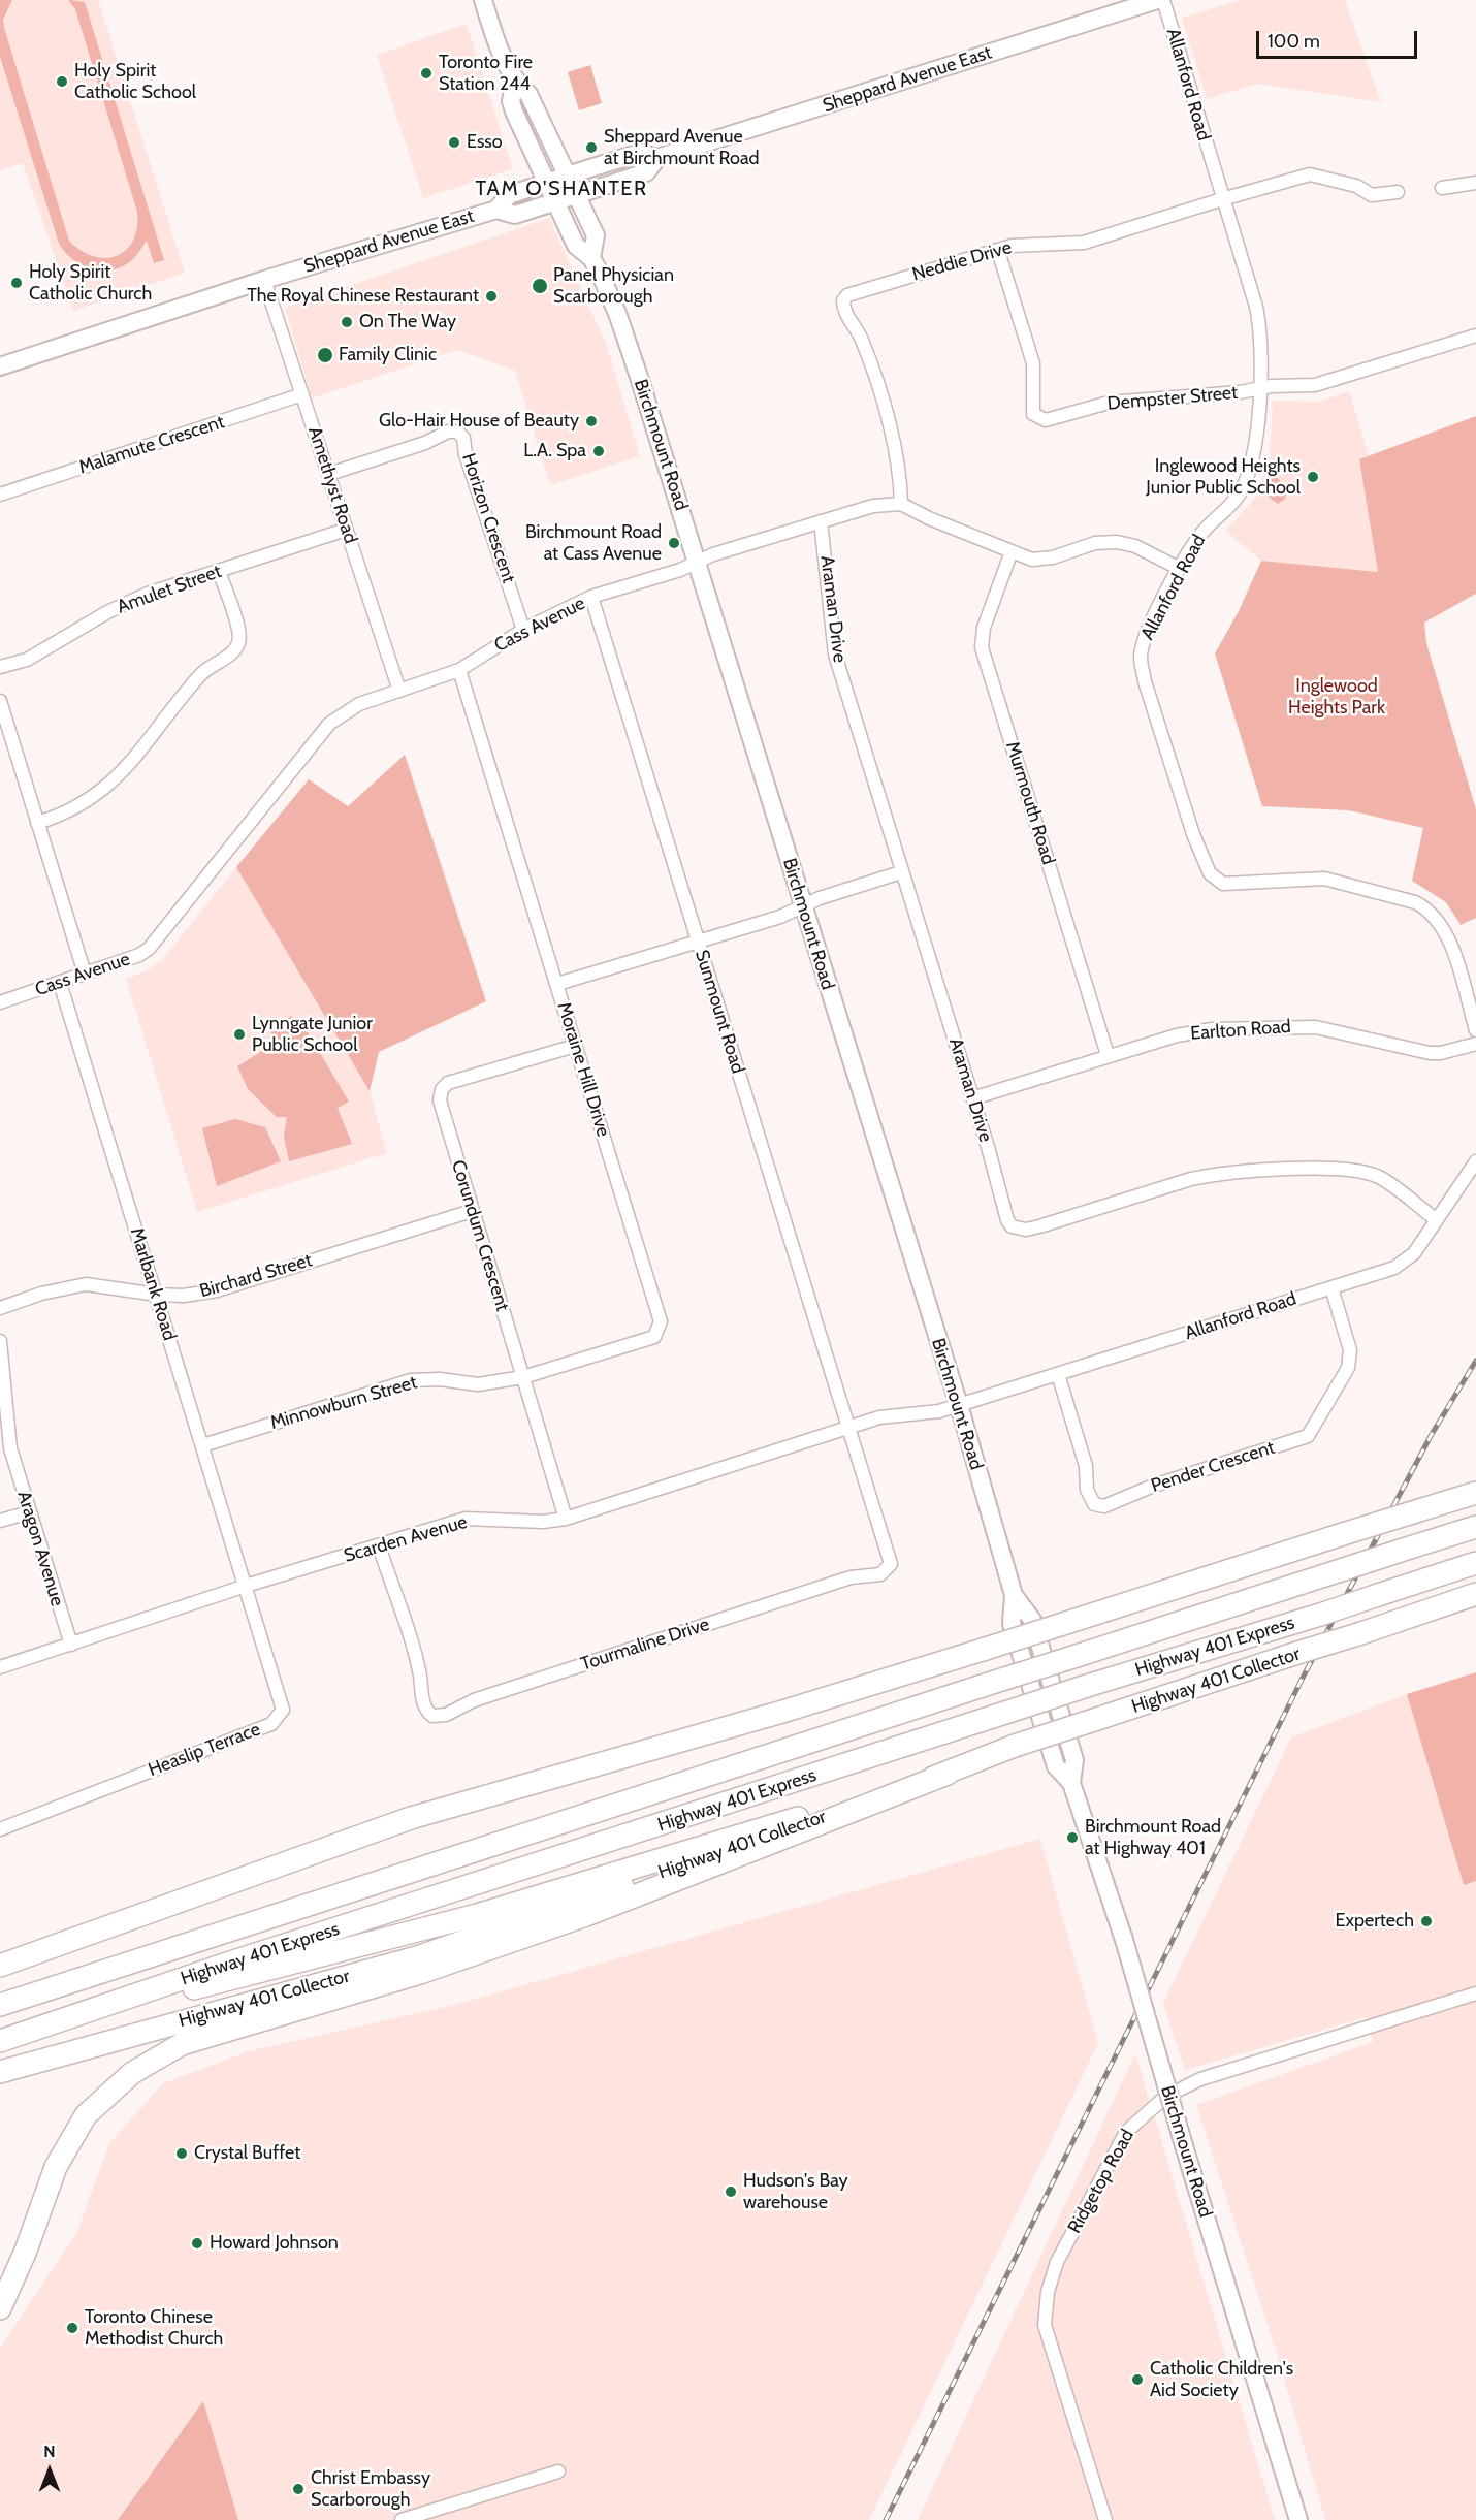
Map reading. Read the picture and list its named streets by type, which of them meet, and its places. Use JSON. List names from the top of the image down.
{
  "streets": {
    "highway": ["Highway 401 Express", "Highway 401 Collector"],
    "main road": ["Sheppard Avenue East", "Birchmount Road"],
    "street": [
      "Allanford Road",
      "Neddie Drive",
      "Dempster Street",
      "Malamute Crescent",
      "Amethyst Road",
      "Horizon Crescent",
      "Amulet Street",
      "Araman Drive",
      "Cass Avenue",
      "Murmouth Road",
      "Sunmount Road",
      "Earlton Road",
      "Moraine Hill Drive",
      "Corundum Crescent",
      "Birchard Street",
      "Marlbank Road",
      "Minnowburn Street",
      "Pender Crescent",
      "Scarden Avenue",
      "Aragon Avenue",
      "Tourmaline Drive",
      "Heaslip Terrace",
      "Ridgetop Road"
    ]
  },
  "crossings": [
    ["Sheppard Avenue East", "Birchmount Road"],
    ["Sheppard Avenue East", "Amethyst Road"],
    ["Allanford Road", "Neddie Drive"],
    ["Allanford Road", "Dempster Street"],
    ["Allanford Road", "Birchmount Road"],
    ["Allanford Road", "Araman Drive"],
    ["Allanford Road", "Cass Avenue"],
    ["Allanford Road", "Pender Crescent"],
    ["Allanford Road", "Scarden Avenue"],
    ["Neddie Drive", "Dempster Street"],
    ["Neddie Drive", "Cass Avenue"],
    ["Malamute Crescent", "Amethyst Road"],
    ["Birchmount Road", "Cass Avenue"],
    ["Birchmount Road", "Scarden Avenue"],
    ["Amethyst Road", "Horizon Crescent"],
    ["Amethyst Road", "Amulet Street"],
    ["Amethyst Road", "Cass Avenue"],
    ["Horizon Crescent", "Cass Avenue"],
    ["Araman Drive", "Cass Avenue"],
    ["Araman Drive", "Earlton Road"],
    ["Cass Avenue", "Murmouth Road"],
    ["Cass Avenue", "Sunmount Road"],
    ["Cass Avenue", "Moraine Hill Drive"],
    ["Cass Avenue", "Marlbank Road"],
    ["Murmouth Road", "Earlton Road"],
    ["Sunmount Road", "Scarden Avenue"],
    ["Sunmount Road", "Tourmaline Drive"],
    ["Moraine Hill Drive", "Corundum Crescent"],
    ["Moraine Hill Drive", "Minnowburn Street"],
    ["Corundum Crescent", "Birchard Street"],
    ["Corundum Crescent", "Minnowburn Street"],
    ["Corundum Crescent", "Scarden Avenue"],
    ["Birchard Street", "Marlbank Road"],
    ["Marlbank Road", "Minnowburn Street"],
    ["Marlbank Road", "Scarden Avenue"],
    ["Marlbank Road", "Heaslip Terrace"],
    ["Scarden Avenue", "Aragon Avenue"],
    ["Scarden Avenue", "Tourmaline Drive"],
    ["Scarden Avenue", "Heaslip Terrace"]
  ],
  "districts": ["TAM O'SHANTER"],
  "parks": ["Inglewood Heights Park"],
  "places": [
    "Toronto Fire Station 244",
    "Holy Spirit Catholic School",
    "Esso",
    "Sheppard Avenue at Birchmount Road",
    "Holy Spirit Catholic Church",
    "Panel Physician Scarborough",
    "The Royal Chinese Restaurant",
    "On The Way",
    "Family Clinic",
    "Glo-Hair House of Beauty",
    "L.A. Spa",
    "Inglewood Heights Junior Public School",
    "Birchmount Road at Cass Avenue",
    "Lynngate Junior Public School",
    "Birchmount Road at Highway 401",
    "Expertech",
    "Crystal Buffet",
    "Hudson's Bay warehouse",
    "Howard Johnson",
    "Toronto Chinese Methodist Church",
    "Catholic Children's Aid Society",
    "Christ Embassy Scarborough"
  ],
  "scale_bar": "100 m",
  "north": "top"
}
